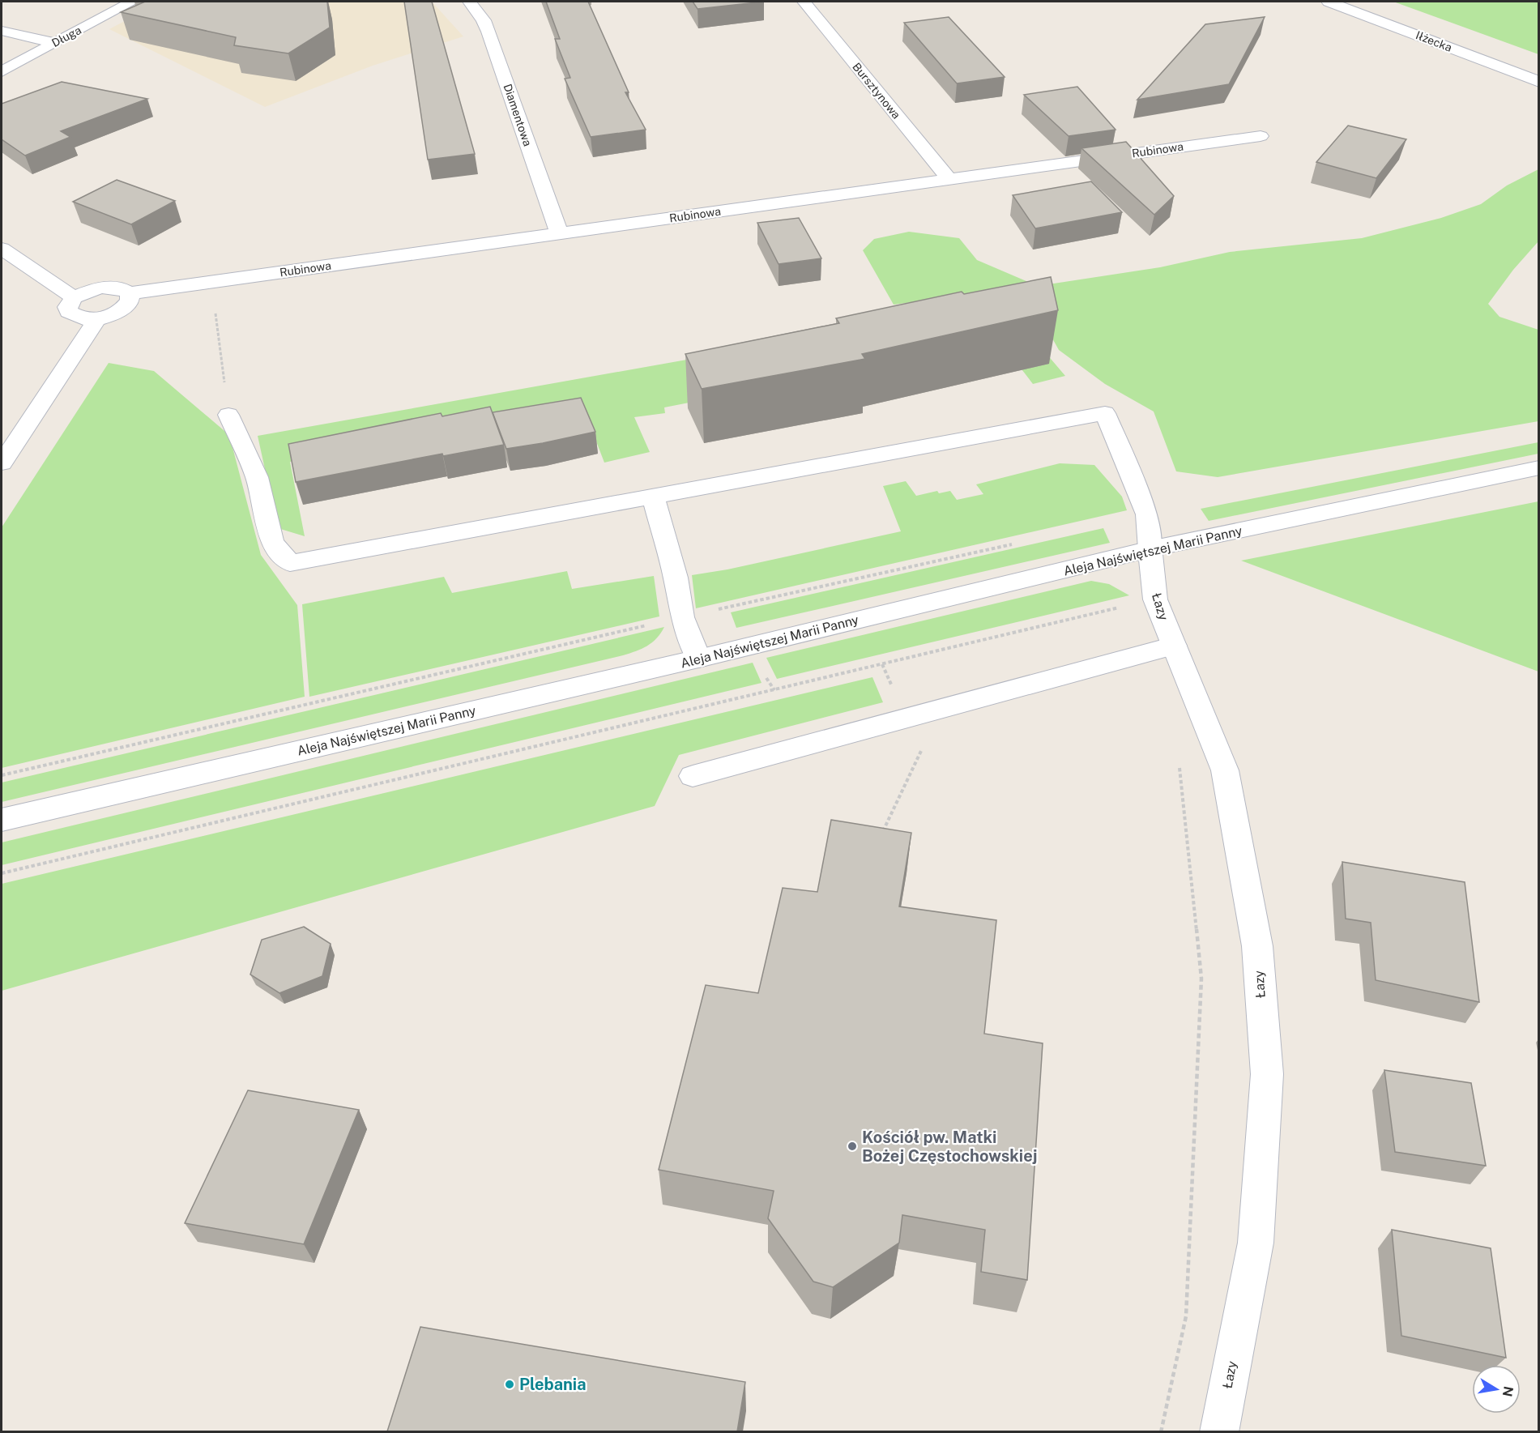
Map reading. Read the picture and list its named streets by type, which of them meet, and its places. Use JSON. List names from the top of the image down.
{
  "streets": {
    "street": [
      "Długa",
      "Iłżecka",
      "Bursztynowa",
      "Diamentowa",
      "Rubinowa",
      "Aleja Najświętszej Marii Panny",
      "Łazy"
    ]
  },
  "crossings": [
    ["Bursztynowa", "Rubinowa"],
    ["Diamentowa", "Rubinowa"],
    ["Aleja Najświętszej Marii Panny", "Łazy"]
  ],
  "places": ["Kościół pw. Matki Bożej Częstochowskiej", "Plebania"],
  "north": "right"
}
